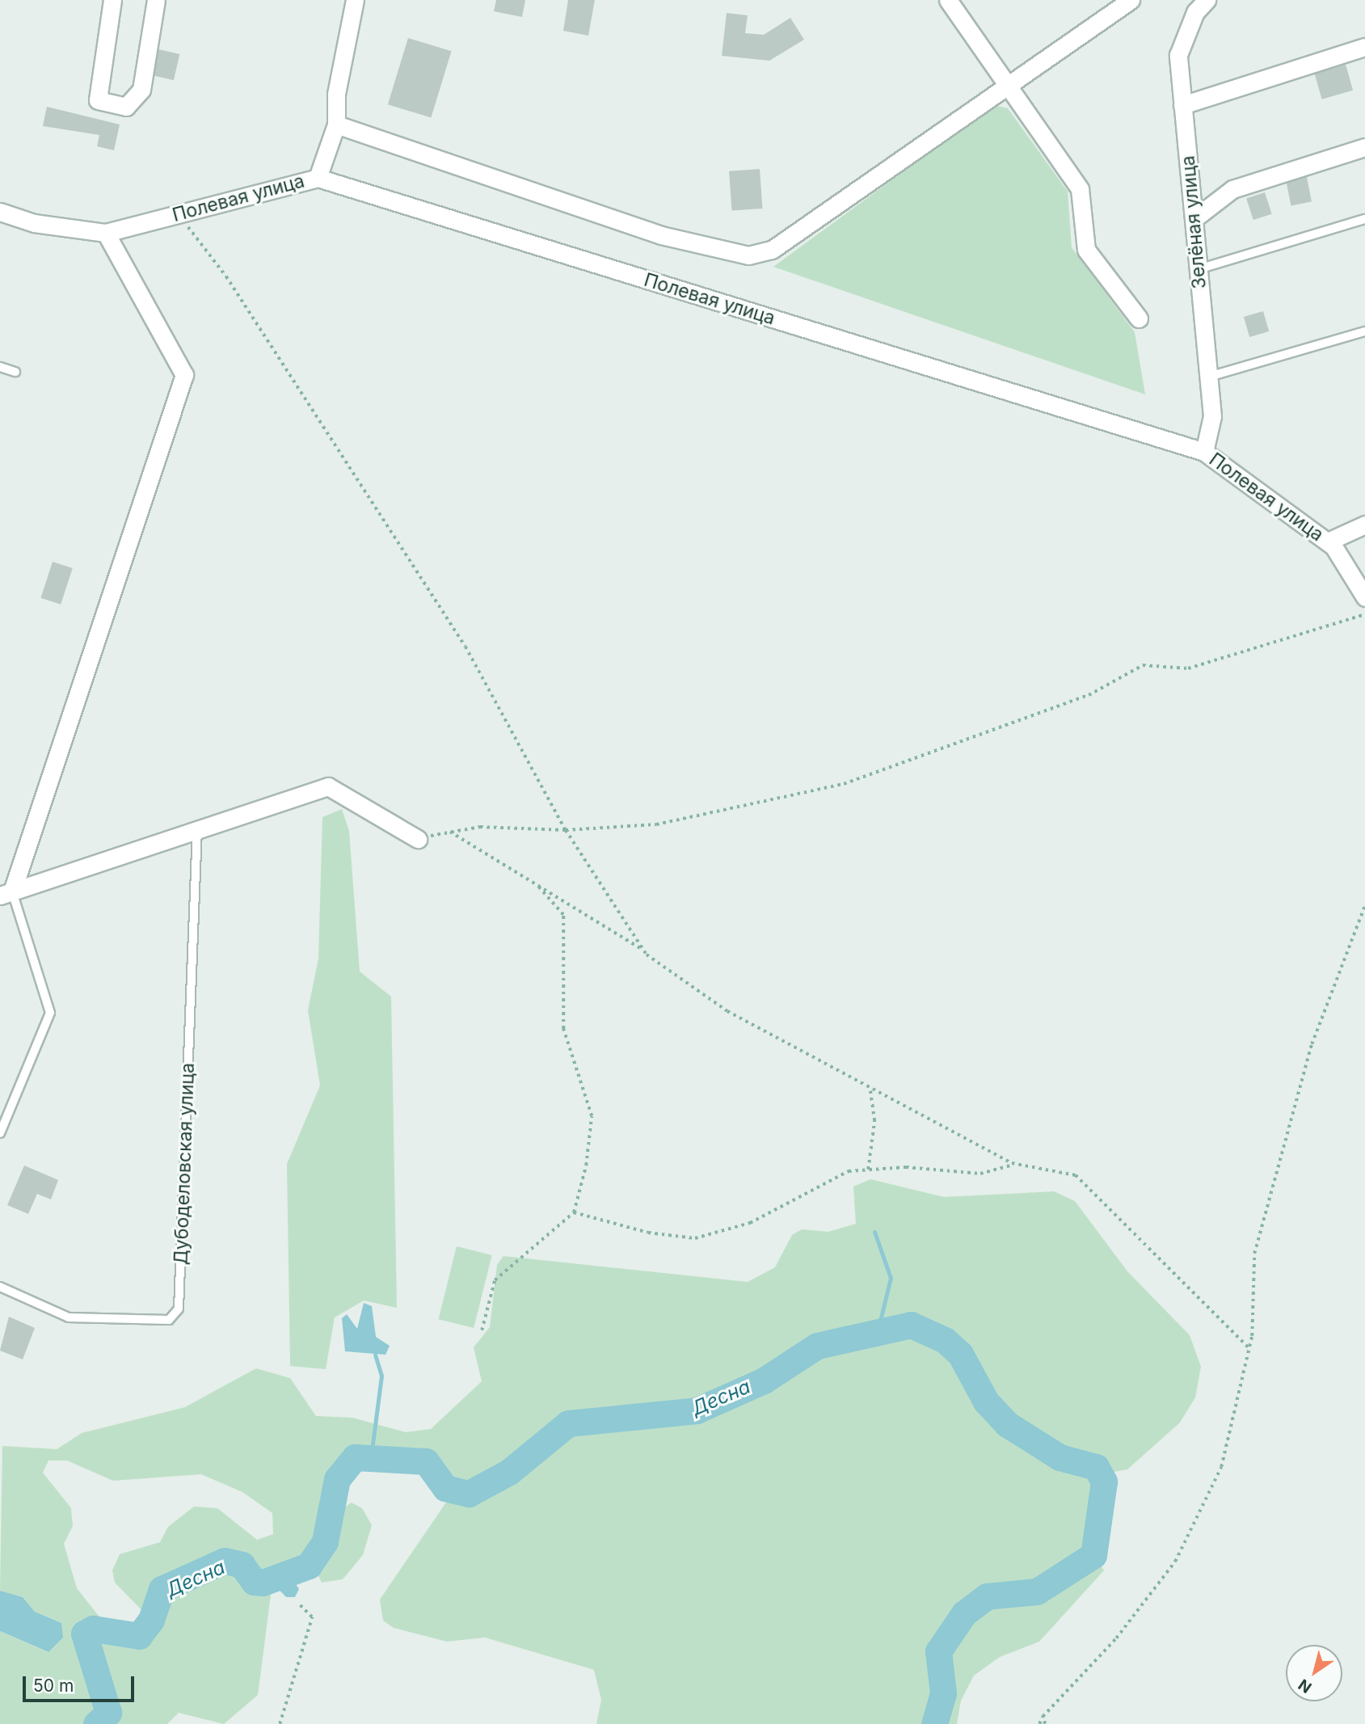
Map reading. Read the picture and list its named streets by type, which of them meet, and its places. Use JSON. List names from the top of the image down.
{
  "streets": {
    "street": ["Полевая улица", "Зелёная улица"],
    "lane": ["Дубоделовская улица"]
  },
  "crossings": [
    ["Полевая улица", "Зелёная улица"]
  ],
  "water": ["Десна"],
  "scale_bar": "50 m",
  "north": "bottom left"
}
